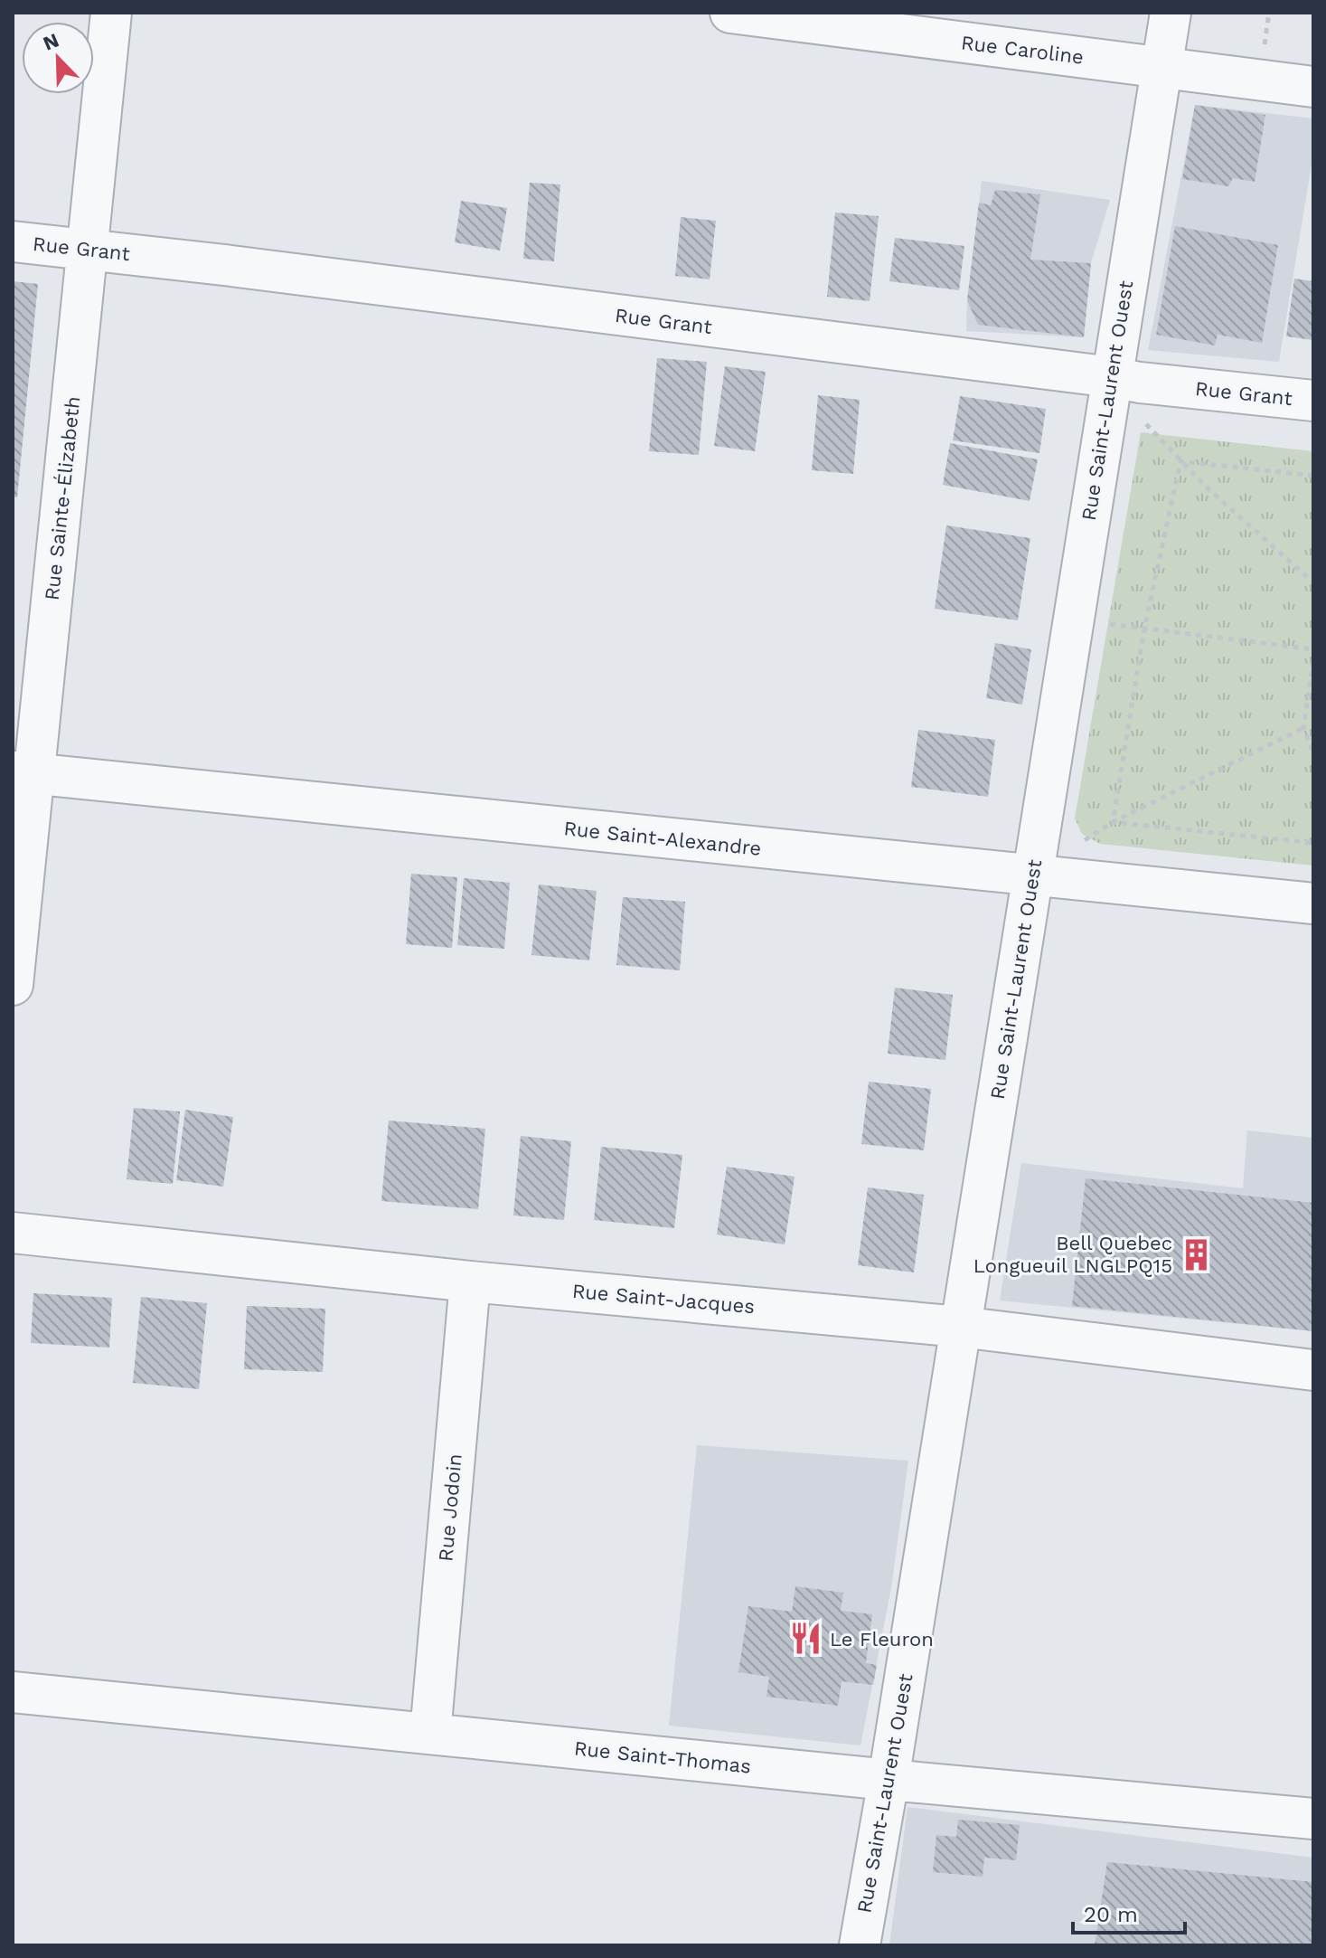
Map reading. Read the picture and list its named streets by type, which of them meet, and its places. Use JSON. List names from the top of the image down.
{
  "streets": {
    "street": [
      "Rue Caroline",
      "Rue Grant",
      "Rue Saint-Laurent Ouest",
      "Rue Sainte-Élizabeth",
      "Rue Saint-Alexandre",
      "Rue Saint-Jacques",
      "Rue Jodoin",
      "Rue Saint-Thomas"
    ]
  },
  "crossings": [
    ["Rue Caroline", "Rue Saint-Laurent Ouest"],
    ["Rue Grant", "Rue Saint-Laurent Ouest"],
    ["Rue Grant", "Rue Sainte-Élizabeth"],
    ["Rue Saint-Laurent Ouest", "Rue Saint-Alexandre"],
    ["Rue Saint-Laurent Ouest", "Rue Saint-Jacques"],
    ["Rue Saint-Laurent Ouest", "Rue Saint-Thomas"],
    ["Rue Sainte-Élizabeth", "Rue Saint-Alexandre"],
    ["Rue Saint-Jacques", "Rue Jodoin"],
    ["Rue Jodoin", "Rue Saint-Thomas"]
  ],
  "places": {
    "building": ["Bell Quebec Longueuil LNGLPQ15"],
    "restaurant": ["Le Fleuron"]
  },
  "scale_bar": "20 m",
  "north": "top left"
}
